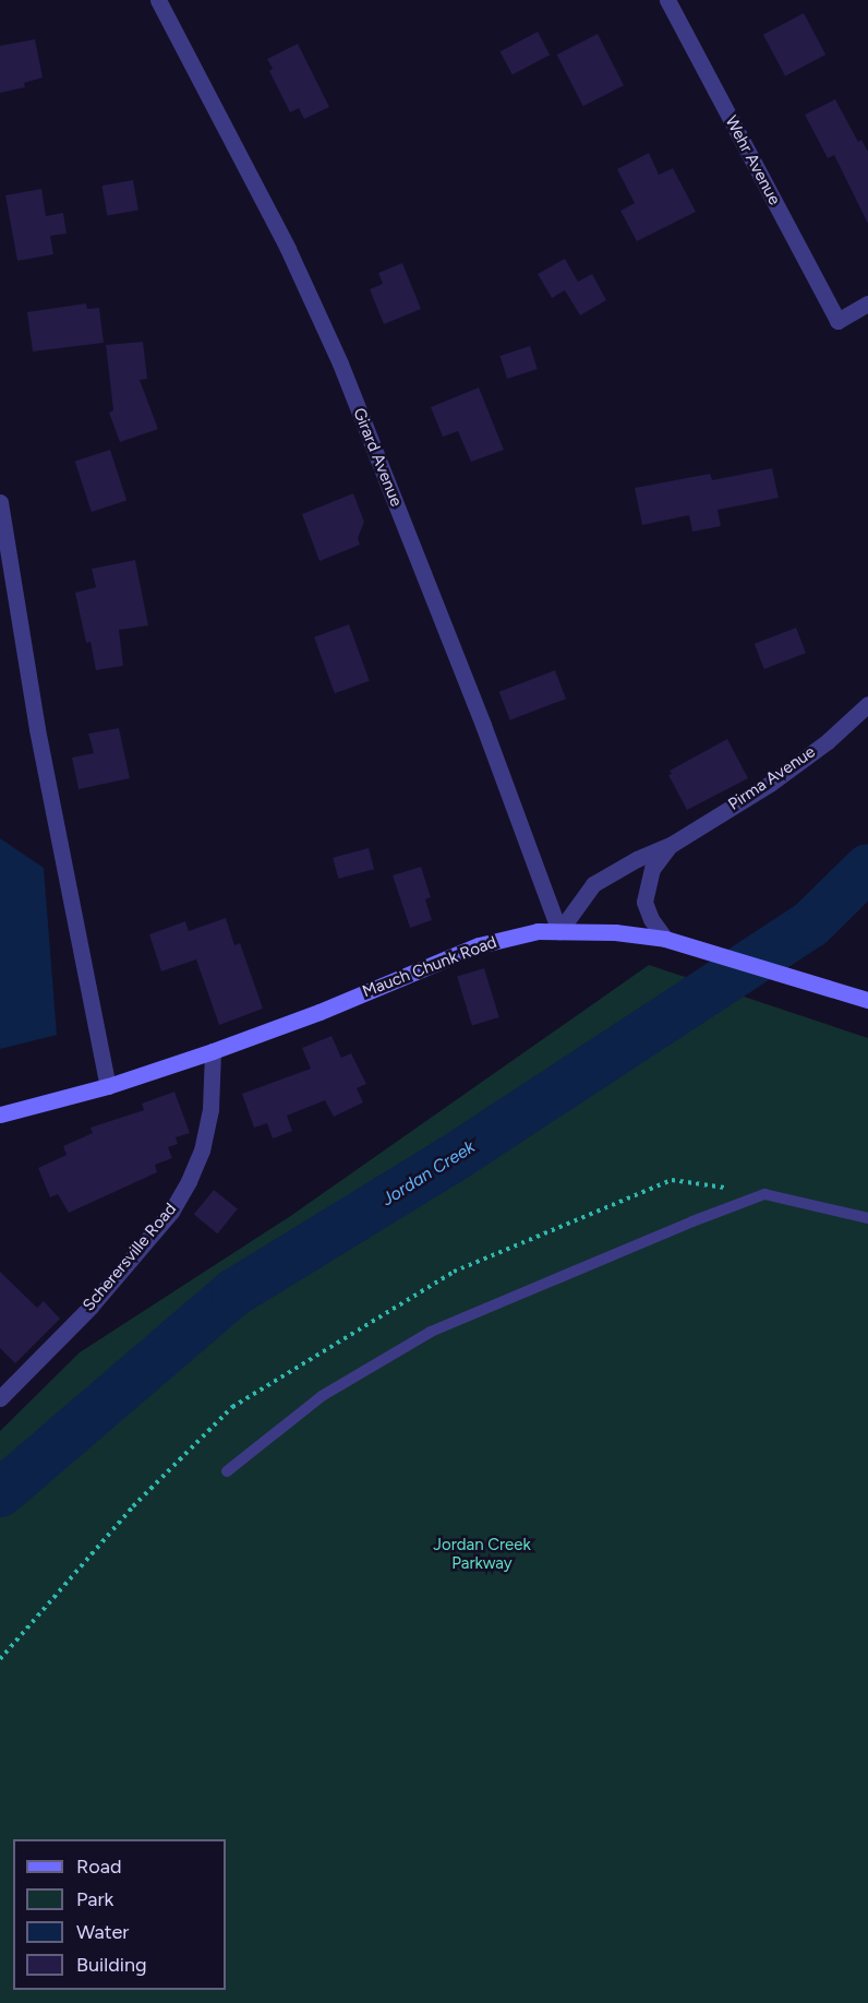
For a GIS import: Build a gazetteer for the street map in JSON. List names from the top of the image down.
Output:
{
  "streets": {
    "main road": ["Mauch Chunk Road"],
    "street": [
      "Wehr Avenue",
      "Girard Avenue",
      "Pirma Avenue",
      "Scherersville Road"
    ]
  },
  "crossings": [
    ["Girard Avenue", "Pirma Avenue"],
    ["Girard Avenue", "Mauch Chunk Road"],
    ["Pirma Avenue", "Mauch Chunk Road"],
    ["Mauch Chunk Road", "Scherersville Road"]
  ],
  "water": ["Jordan Creek"],
  "parks": ["Jordan Creek Parkway"],
  "legend": [
    "Road",
    "Park",
    "Water",
    "Building"
  ]
}
